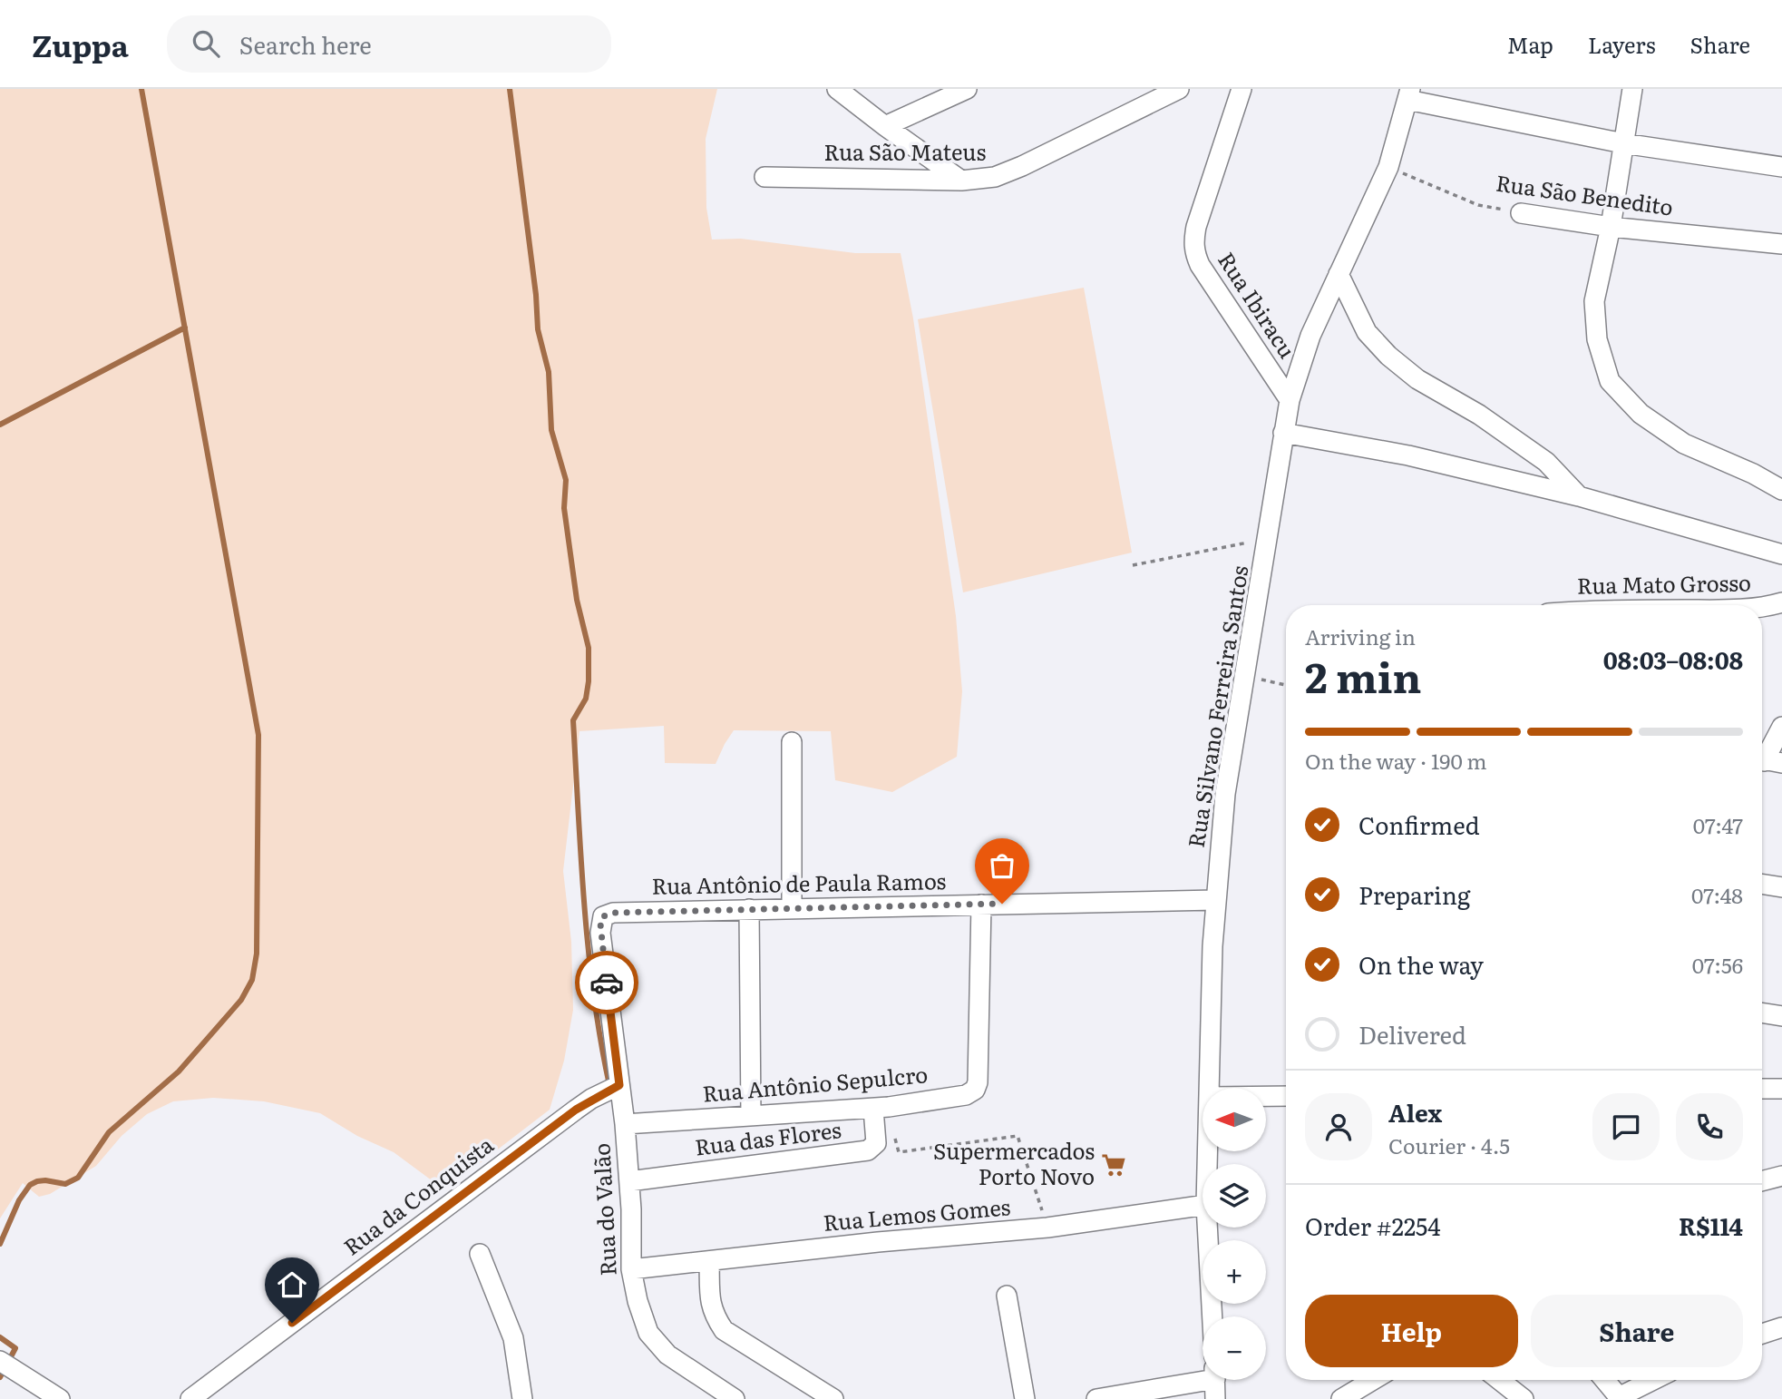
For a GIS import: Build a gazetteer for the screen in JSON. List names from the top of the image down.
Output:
{
  "streets": {
    "street": [
      "Rua São Mateus",
      "Rua São Benedito",
      "Rua Ibiracu",
      "Rua Mato Grosso",
      "Rua Silvano Ferreira Santos",
      "Rua Antônio de Paula Ramos",
      "Rua Antônio Sepulcro",
      "Rua das Flores",
      "Rua da Conquista",
      "Rua do Valão",
      "Rua Lemos Gomes"
    ]
  },
  "crossings": [
    ["Rua São Benedito", "Rua Silvano Ferreira Santos"],
    ["Rua Ibiracu", "Rua Silvano Ferreira Santos"],
    ["Rua Silvano Ferreira Santos", "Rua Antônio de Paula Ramos"],
    ["Rua Antônio de Paula Ramos", "Rua Antônio Sepulcro"],
    ["Rua Antônio de Paula Ramos", "Rua do Valão"],
    ["Rua Antônio Sepulcro", "Rua das Flores"],
    ["Rua Antônio Sepulcro", "Rua do Valão"],
    ["Rua das Flores", "Rua do Valão"],
    ["Rua da Conquista", "Rua do Valão"],
    ["Rua do Valão", "Rua Lemos Gomes"]
  ],
  "places": {
    "supermarket": ["Supermercados Porto Novo"]
  },
  "north": "left",
  "page": {
    "header": "Zuppa",
    "search": "Search here",
    "nav": ["Map", "Layers", "Share"],
    "heading": ["2 min", "Arriving in", "08:03–08:08"],
    "panel": [
      "Alex",
      "Courier · 4.5",
      "Order #2254",
      "R$114"
    ],
    "bar": "On the way · 190 m",
    "list": [
      ["Confirmed", "07:47"],
      ["Preparing", "07:48"],
      ["On the way", "07:56"],
      "Delivered"
    ],
    "map_buttons": ["+", "−"],
    "buttons": ["Help", "Share"]
  }
}
